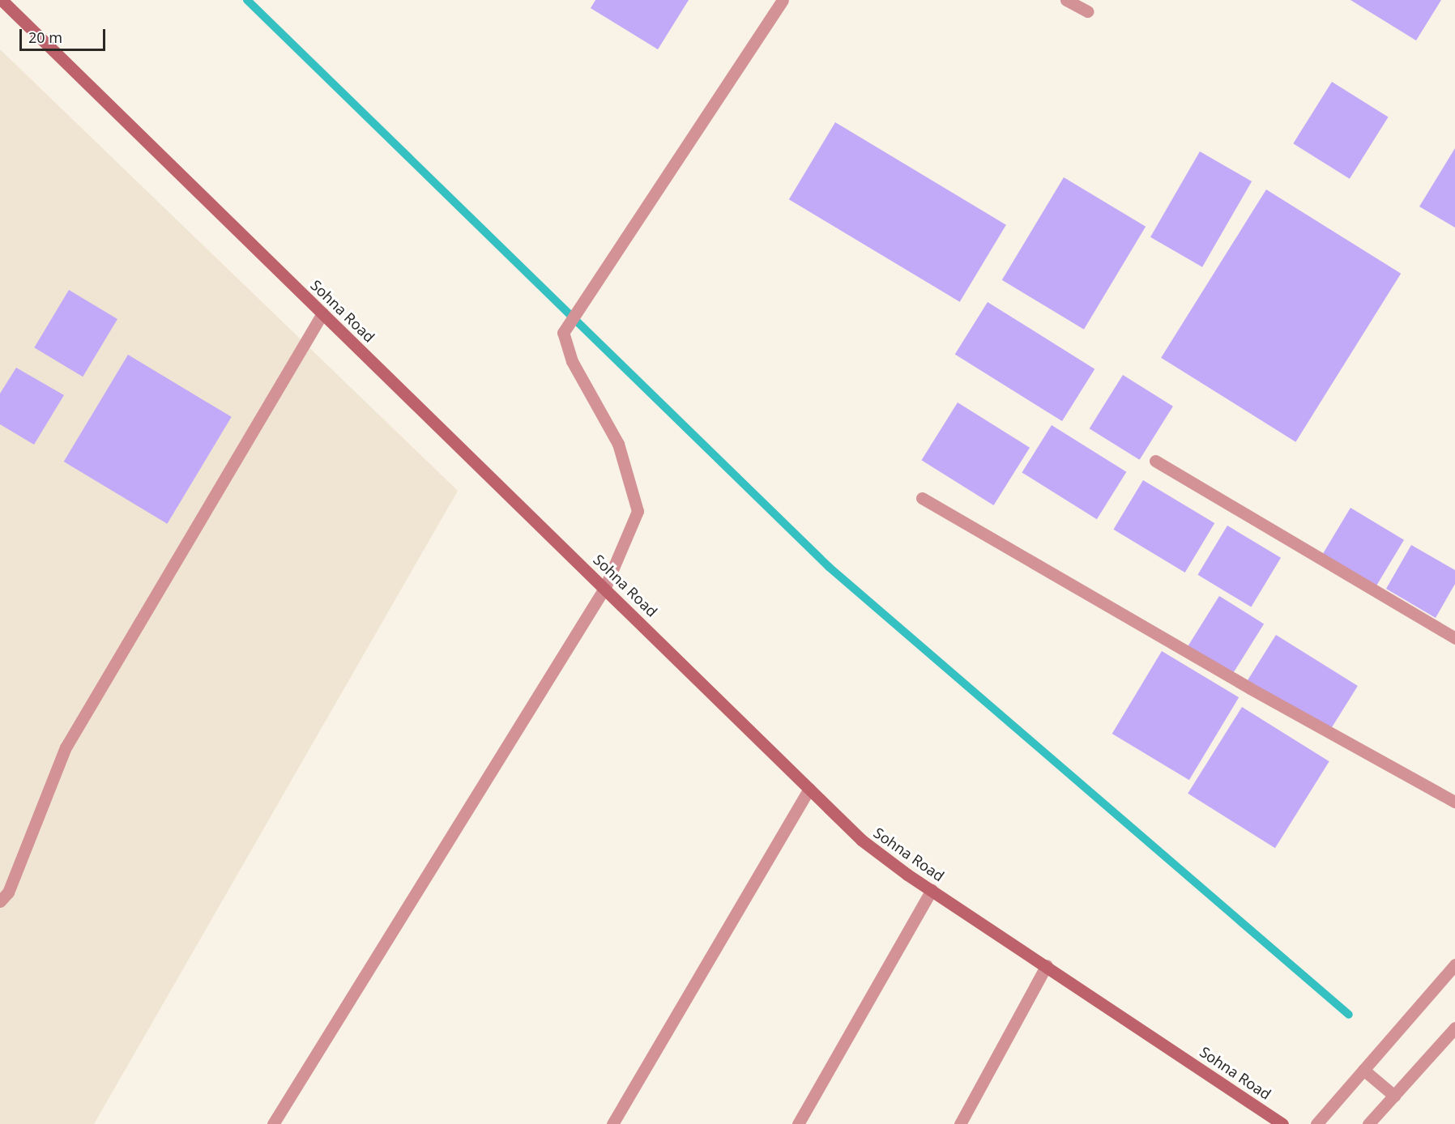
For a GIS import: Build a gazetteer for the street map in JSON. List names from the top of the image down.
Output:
{
  "streets": {
    "main road": ["Sohna Road"]
  },
  "scale_bar": "20 m"
}
